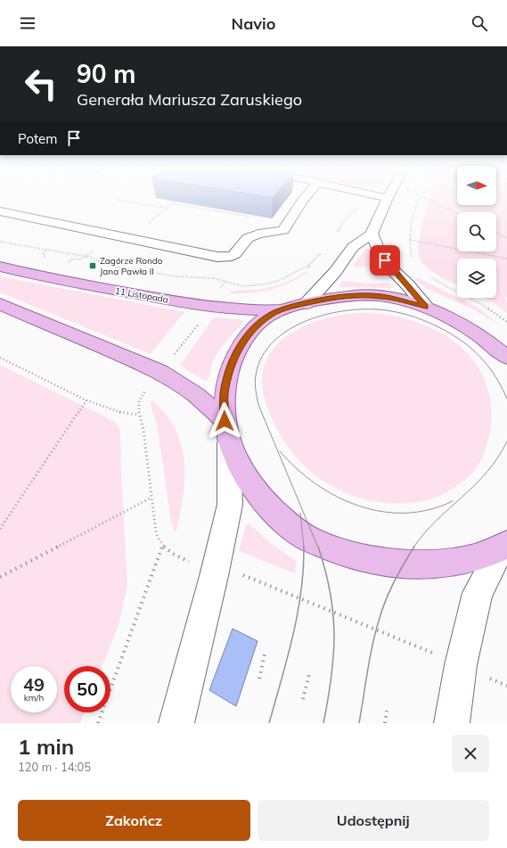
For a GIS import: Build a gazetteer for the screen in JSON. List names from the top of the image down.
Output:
{
  "streets": {
    "main road": ["11 Listopada"]
  },
  "places": {
    "transit": ["Zagórze Rondo Jana Pawła II"]
  },
  "north": "right",
  "page": {
    "header": "Navio",
    "turn": ["90 m", "Generała Mariusza Zaruskiego"],
    "then": "Potem",
    "speed": "49 km/h",
    "limit": "50",
    "heading": ["1 min", "120 m · 14:05"],
    "buttons": ["Zakończ", "Udostępnij"]
  }
}
